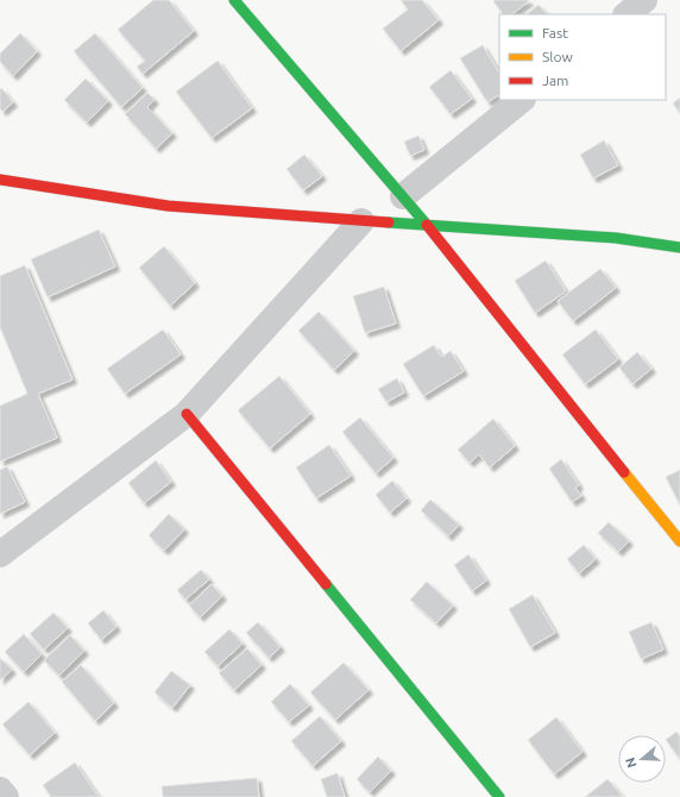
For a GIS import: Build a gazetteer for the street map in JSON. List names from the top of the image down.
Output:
{
  "legend": ["Fast", "Slow", "Jam"],
  "north": "left"
}
